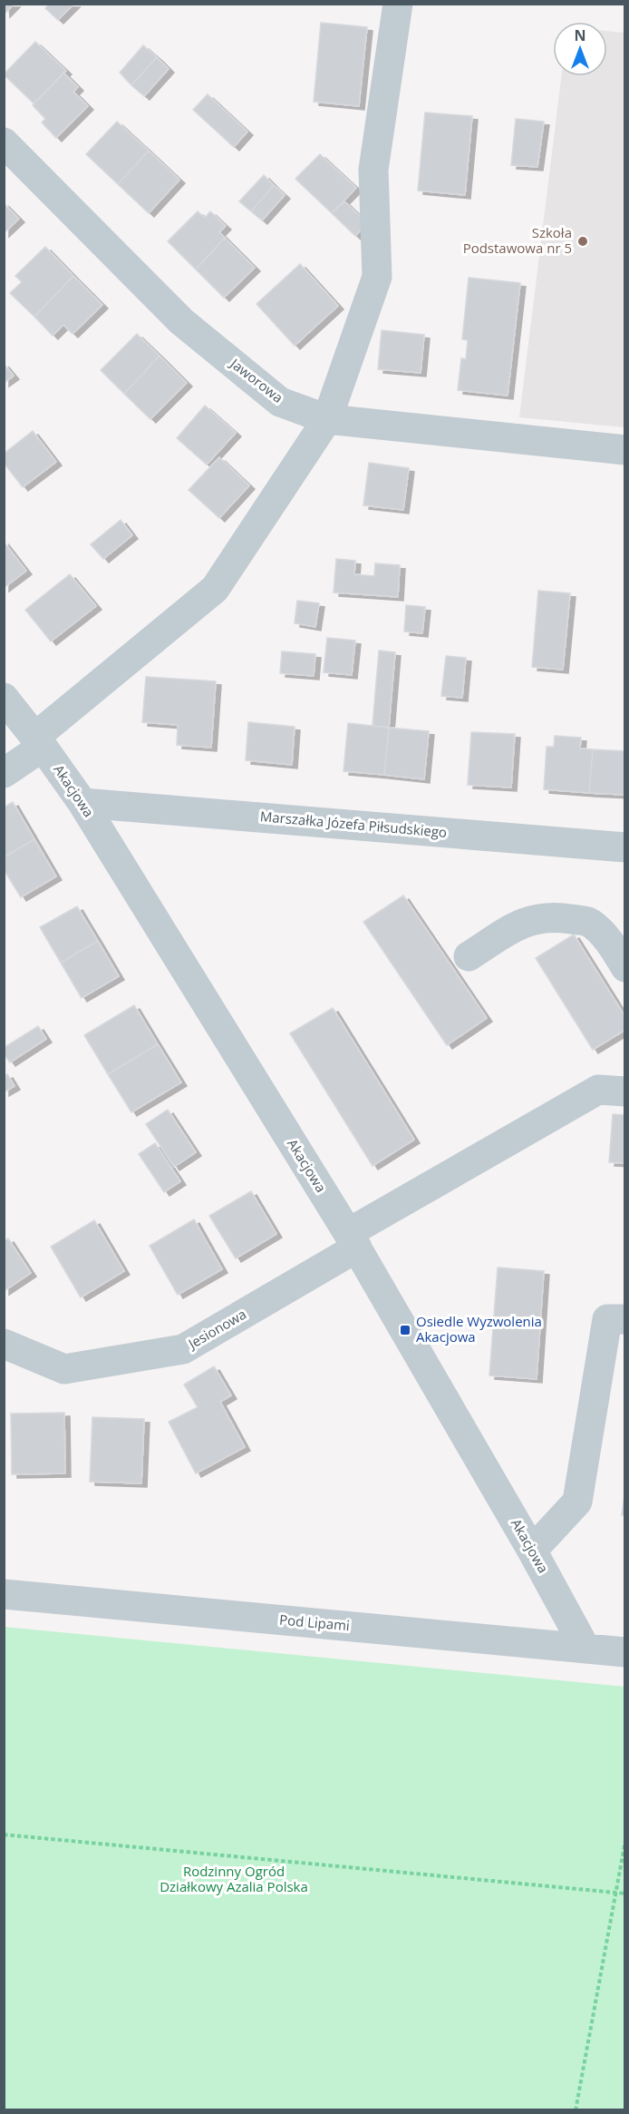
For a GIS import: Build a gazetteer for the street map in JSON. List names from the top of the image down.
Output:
{
  "streets": {
    "street": [
      "Jaworowa",
      "Akacjowa",
      "Marszałka Józefa Piłsudskiego",
      "Jesionowa",
      "Pod Lipami"
    ]
  },
  "crossings": [
    ["Akacjowa", "Marszałka Józefa Piłsudskiego"],
    ["Akacjowa", "Jesionowa"],
    ["Akacjowa", "Pod Lipami"]
  ],
  "parks": ["Rodzinny Ogród Działkowy Azalia Polska"],
  "places": {
    "other": ["Szkoła Podstawowa nr 5"],
    "transit": ["Osiedle Wyzwolenia Akacjowa"]
  },
  "north": "top"
}
